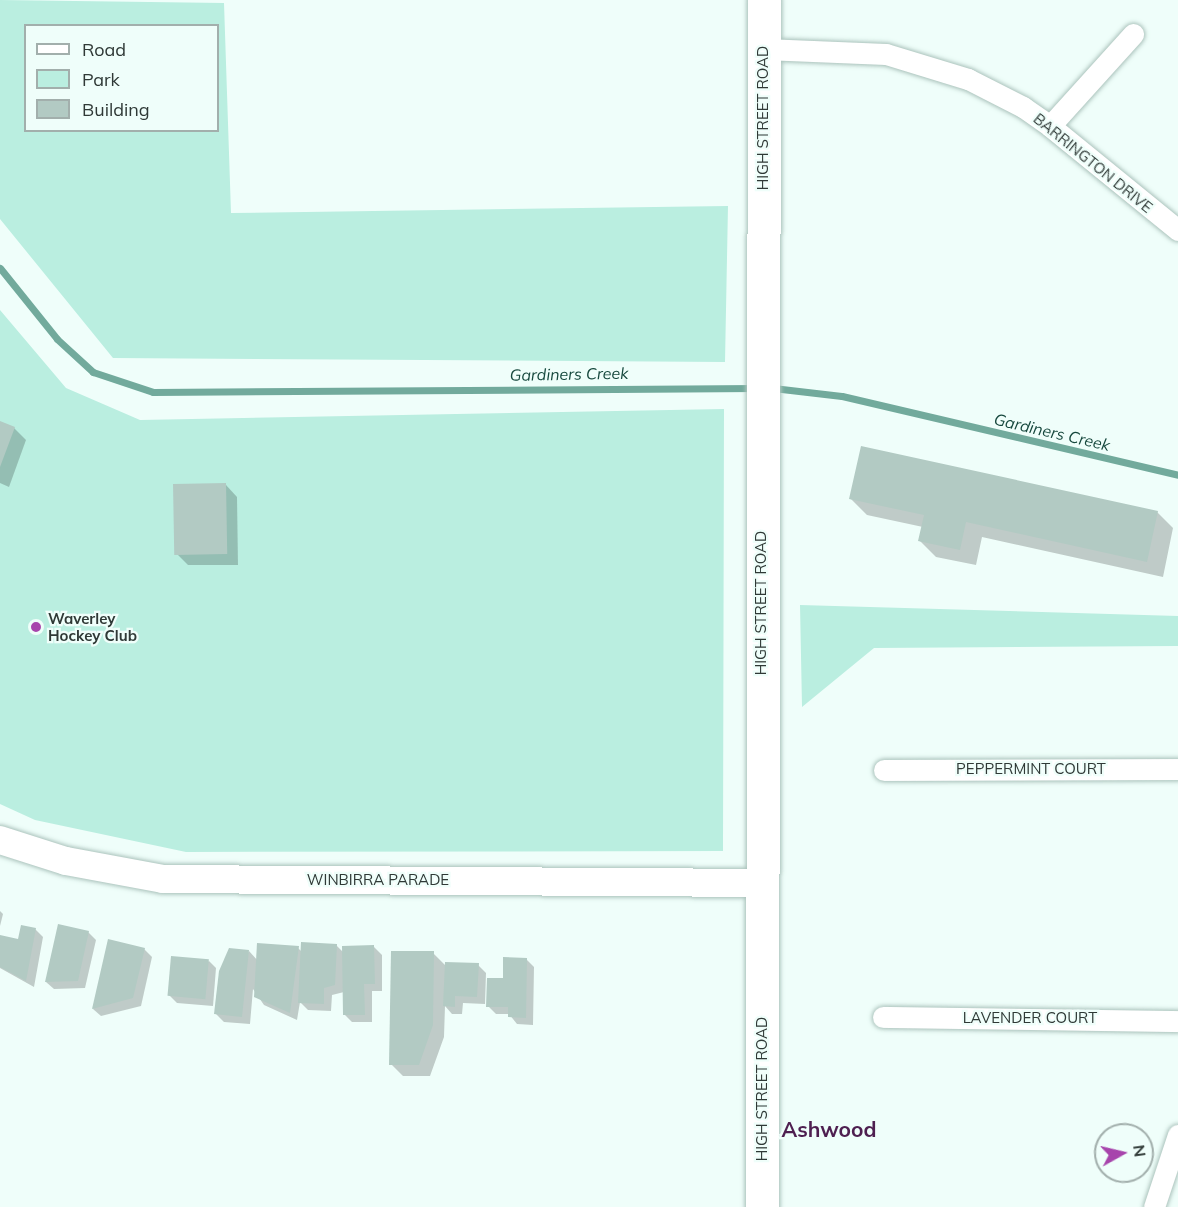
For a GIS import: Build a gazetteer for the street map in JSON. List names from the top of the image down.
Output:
{
  "streets": {
    "main road": ["HIGH STREET ROAD"],
    "street": [
      "BARRINGTON DRIVE",
      "PEPPERMINT COURT",
      "WINBIRRA PARADE",
      "LAVENDER COURT"
    ]
  },
  "crossings": [
    ["HIGH STREET ROAD", "BARRINGTON DRIVE"],
    ["HIGH STREET ROAD", "WINBIRRA PARADE"]
  ],
  "districts": ["Ashwood"],
  "water": ["Gardiners Creek"],
  "places": ["Waverley Hockey Club"],
  "legend": ["Road", "Park", "Building"],
  "north": "right"
}
